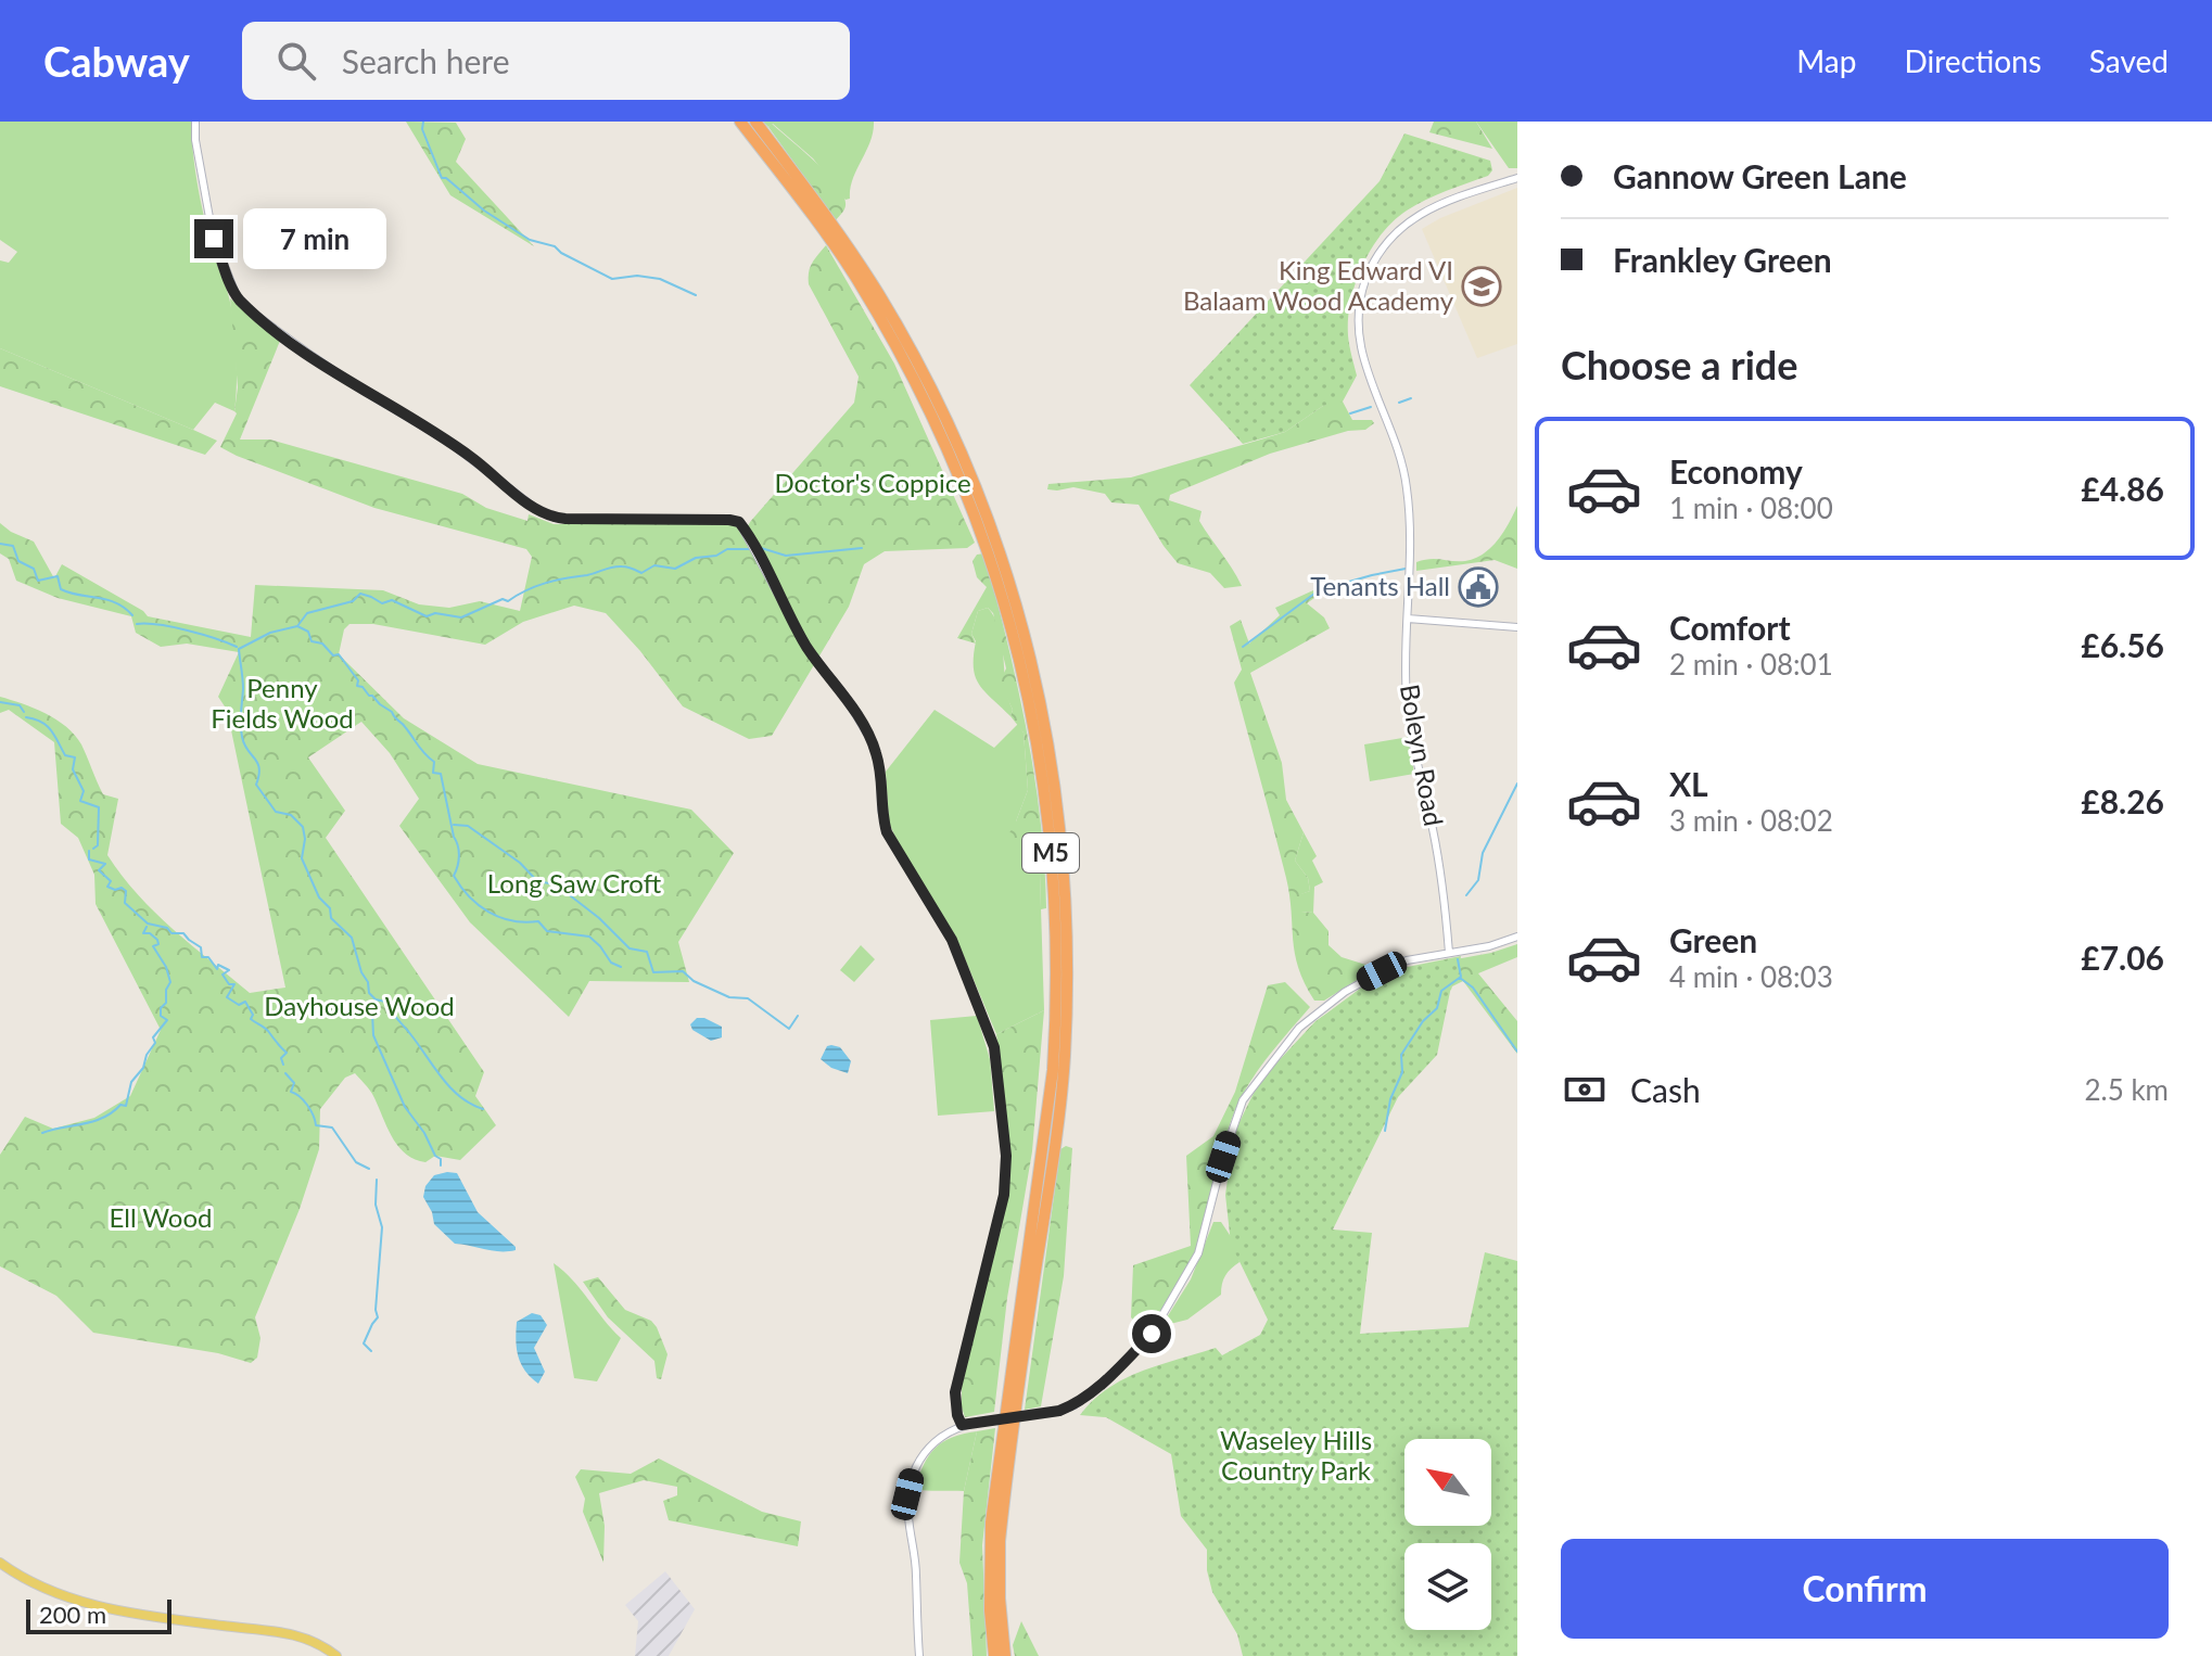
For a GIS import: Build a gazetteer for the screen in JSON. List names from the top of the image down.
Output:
{
  "streets": {
    "highway": ["M5"],
    "street": ["Boleyn Road"]
  },
  "parks": [
    "Doctor's Coppice",
    "Penny Fields Wood",
    "Long Saw Croft",
    "Dayhouse Wood",
    "Ell Wood",
    "Waseley Hills Country Park"
  ],
  "places": {
    "school or university": ["King Edward VI Balaam Wood Academy"],
    "public building": ["Tenants Hall"]
  },
  "scale_bar": "200 m",
  "north": "top left",
  "page": {
    "header": "Cabway",
    "search": "Search here",
    "nav": ["Map", "Directions", "Saved"],
    "banner": ["Gannow Green Lane", "Frankley Green"],
    "bubble": "7 min",
    "heading": "Choose a ride",
    "list": [
      {
        "name": "Economy",
        "note": "1 min · 08:00",
        "value": "£4.86"
      },
      {
        "name": "Comfort",
        "note": "2 min · 08:01",
        "value": "£6.56"
      },
      {
        "name": "XL",
        "note": "3 min · 08:02",
        "value": "£8.26"
      },
      {
        "name": "Green",
        "note": "4 min · 08:03",
        "value": "£7.06"
      }
    ],
    "pay": ["Cash", "2.5 km"],
    "buttons": "Confirm",
    "scale": "200 m"
  }
}
